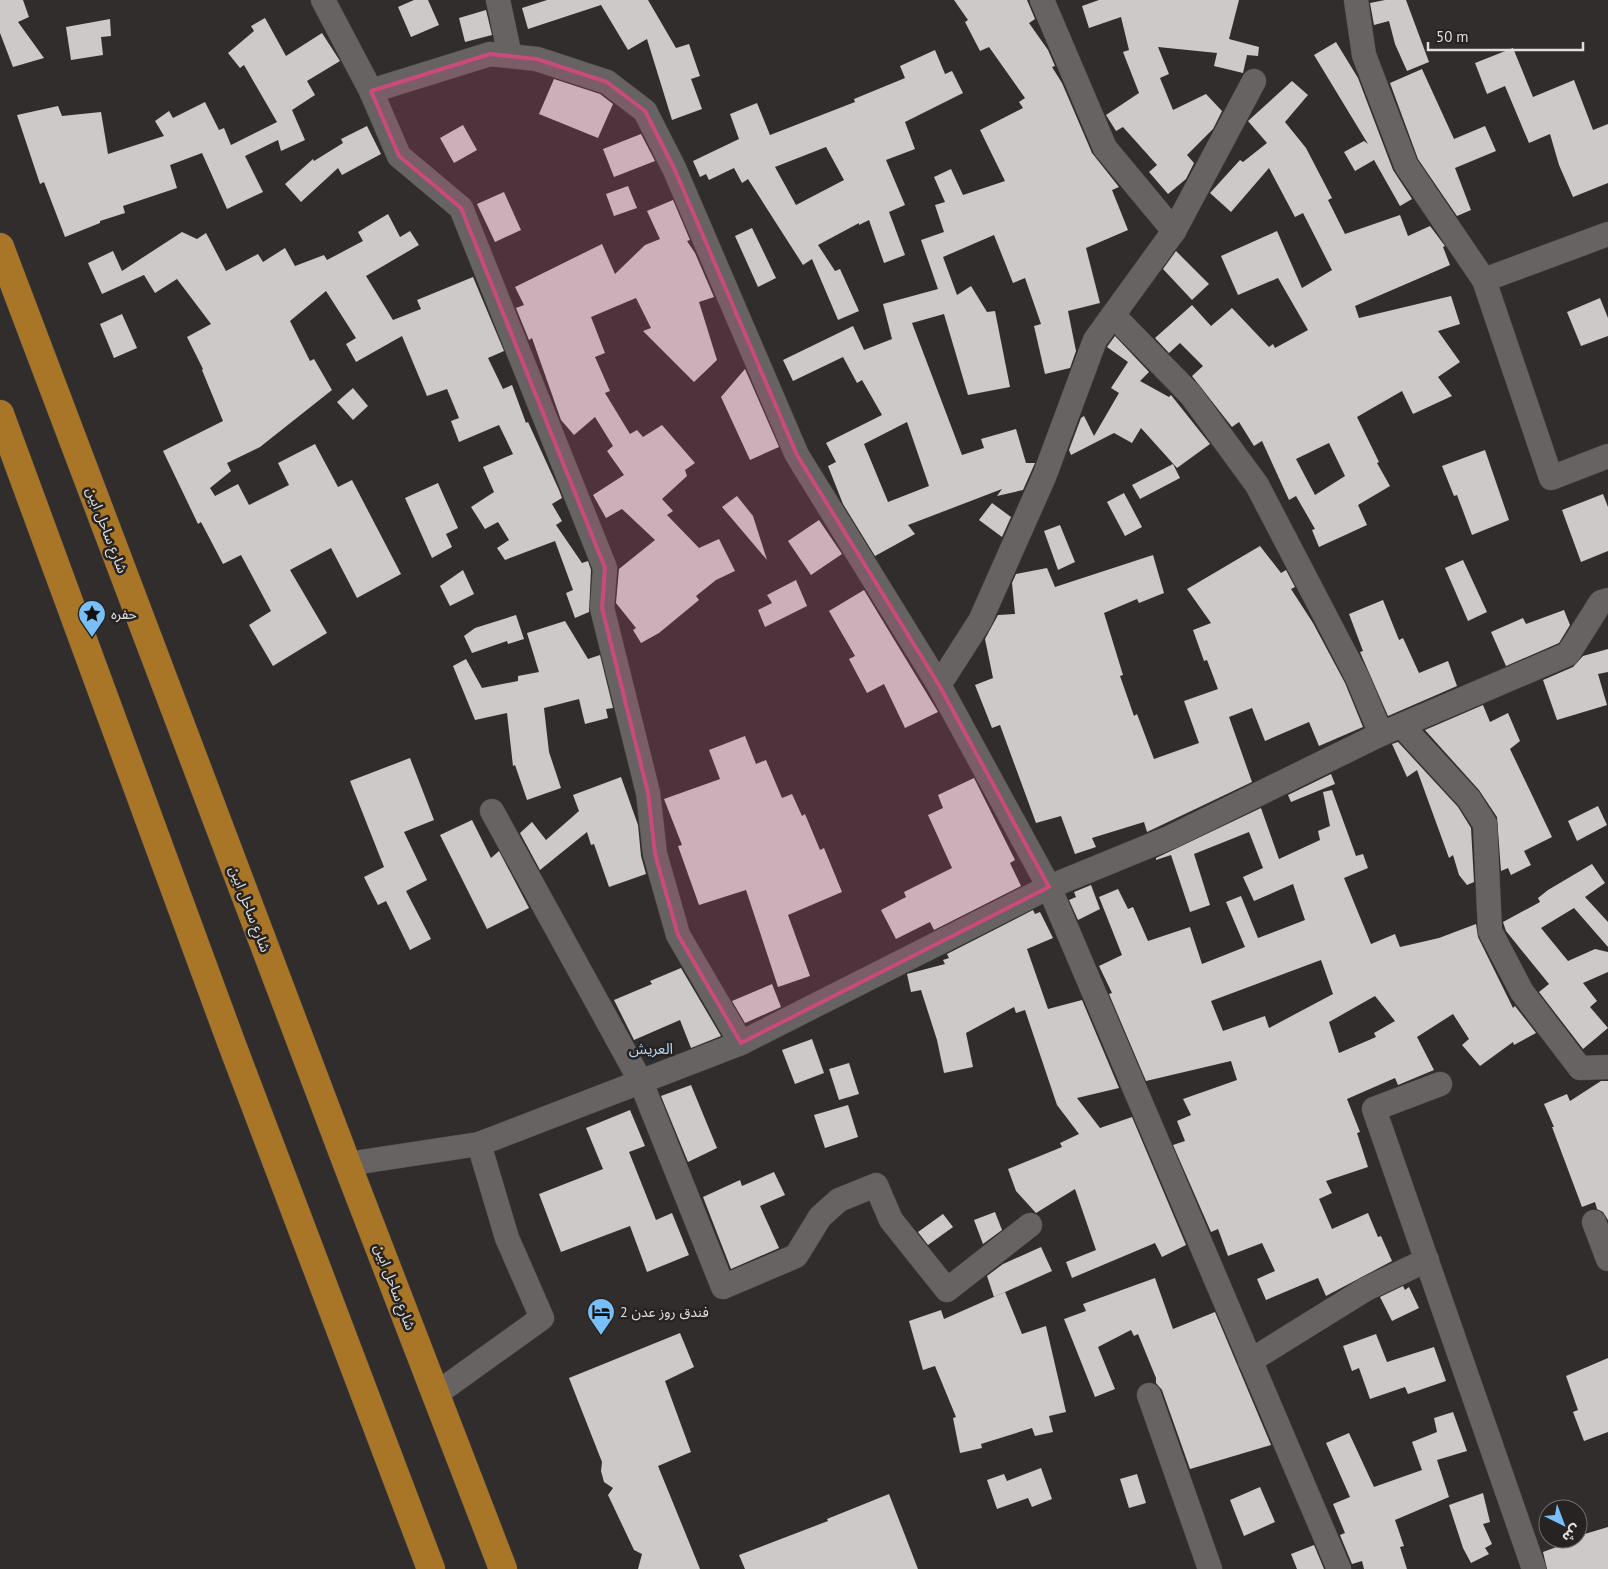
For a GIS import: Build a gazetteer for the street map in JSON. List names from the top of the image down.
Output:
{
  "streets": {
    "highway": ["شارع ساحل ابين"]
  },
  "districts": ["العريش"],
  "places": {
    "place": ["حفره"],
    "hotel": ["فندق روز عدن 2"]
  },
  "scale_bar": "50 m",
  "north": "bottom right"
}
